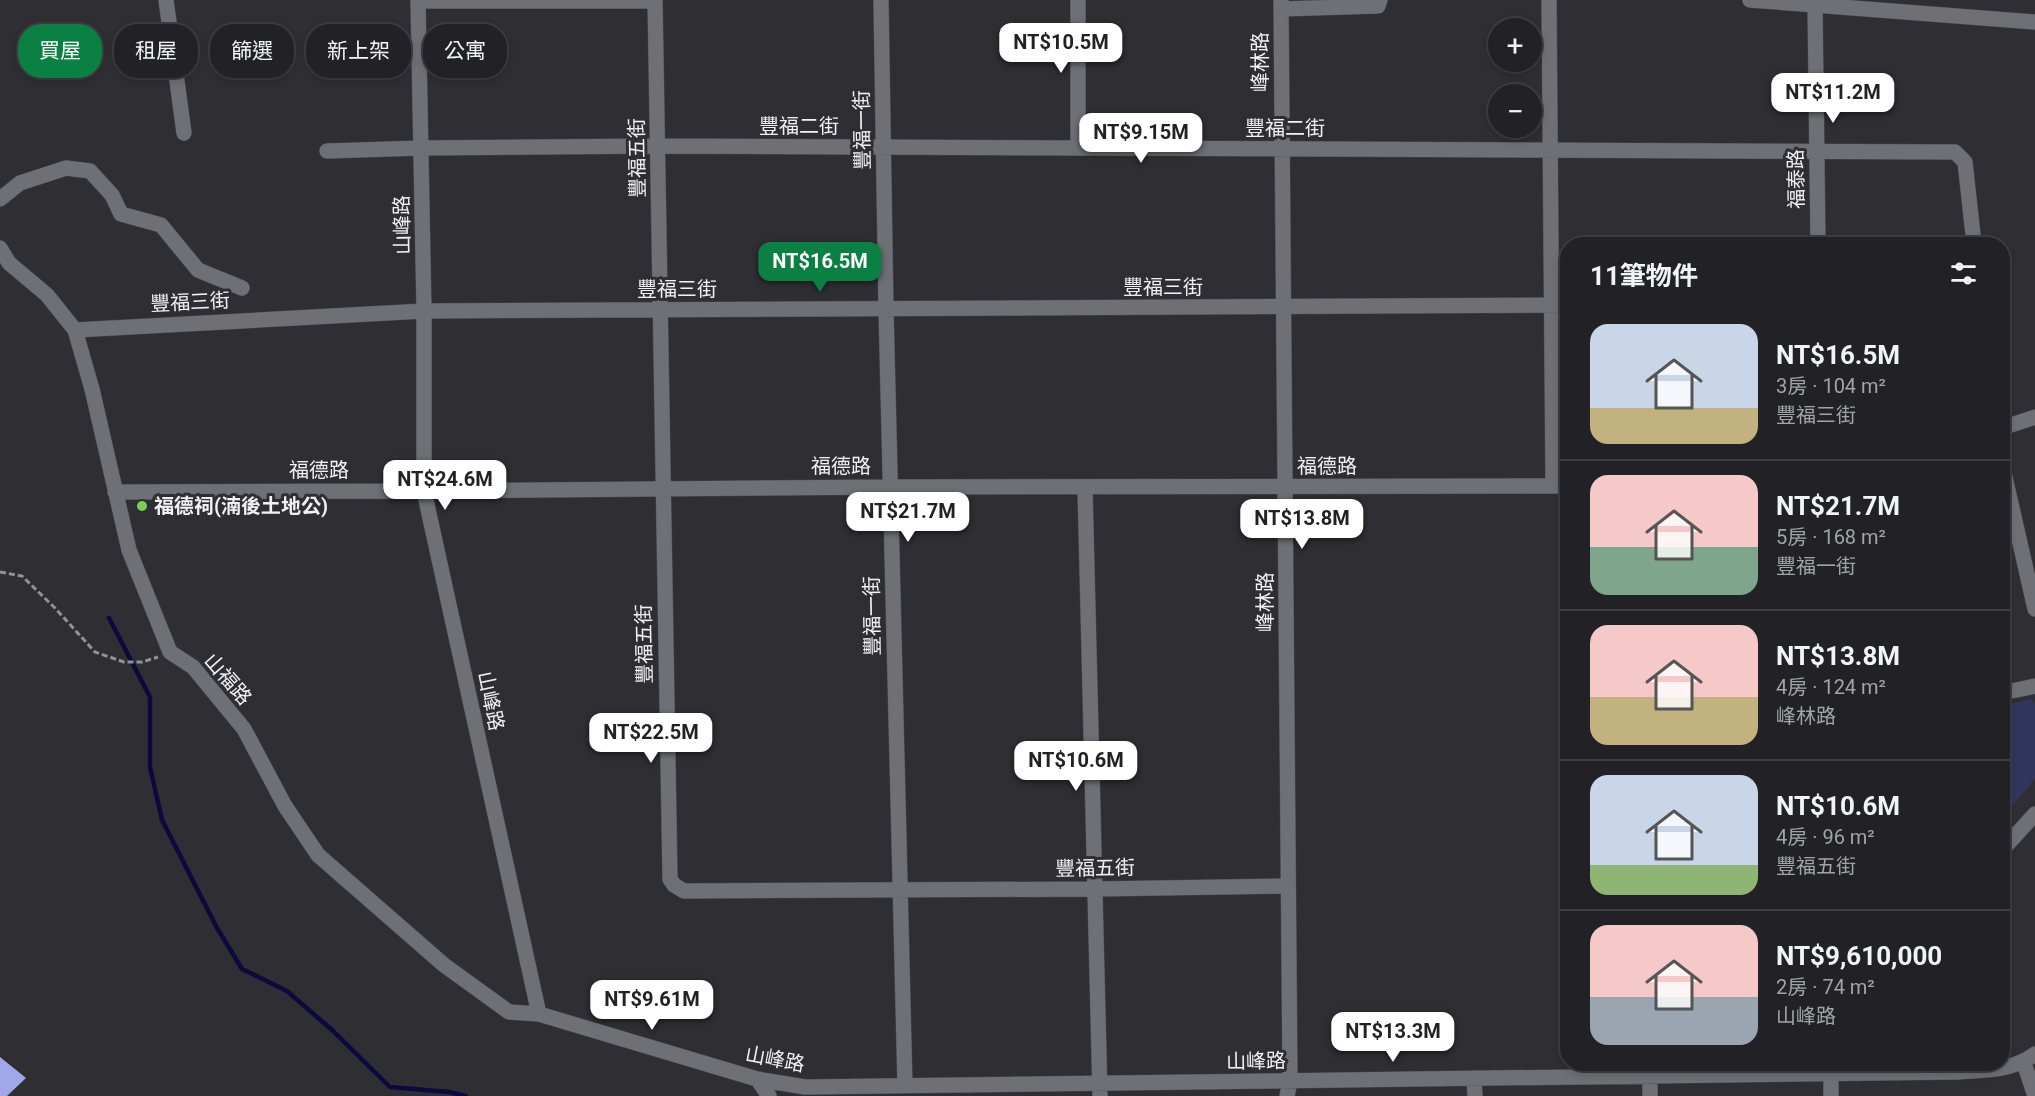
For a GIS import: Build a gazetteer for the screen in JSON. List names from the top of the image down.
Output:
{
  "streets": {
    "street": [
      "峰林路",
      "豐福二街",
      "豐福一街",
      "豐福五街",
      "福泰路",
      "山峰路",
      "豐福三街",
      "福德路",
      "山福路"
    ]
  },
  "crossings": [
    ["峰林路", "豐福二街"],
    ["峰林路", "豐福五街"],
    ["峰林路", "山峰路"],
    ["峰林路", "豐福三街"],
    ["峰林路", "福德路"],
    ["豐福二街", "豐福一街"],
    ["豐福二街", "豐福五街"],
    ["豐福二街", "福泰路"],
    ["豐福二街", "山峰路"],
    ["豐福一街", "豐福五街"],
    ["豐福一街", "山峰路"],
    ["豐福一街", "豐福三街"],
    ["豐福一街", "福德路"],
    ["豐福五街", "豐福三街"],
    ["豐福五街", "福德路"],
    ["山峰路", "豐福三街"],
    ["山峰路", "福德路"],
    ["山峰路", "山福路"],
    ["豐福三街", "山福路"],
    ["福德路", "山福路"]
  ],
  "places": ["福德祠(湳後土地公)"],
  "page": {
    "map_buttons": ["+", "−"],
    "price": [
      "NT$10.5M",
      "NT$11.2M",
      "NT$9.15M",
      "NT$16.5M",
      "NT$24.6M",
      "NT$21.7M",
      "NT$13.8M",
      "NT$22.5M",
      "NT$10.6M",
      "NT$9.61M",
      "NT$13.3M"
    ],
    "chip": [
      "買屋",
      "租屋",
      "篩選",
      "新上架",
      "公寓"
    ],
    "heading": "11筆物件",
    "list": [
      {
        "name": "NT$16.5M",
        "note": "3房 · 104 m² · 豐福三街"
      },
      {
        "name": "NT$21.7M",
        "note": "5房 · 168 m² · 豐福一街"
      },
      {
        "name": "NT$13.8M",
        "note": "4房 · 124 m² · 峰林路"
      },
      {
        "name": "NT$10.6M",
        "note": "4房 · 96 m² · 豐福五街"
      },
      {
        "name": "NT$9,610,000",
        "note": "2房 · 74 m² · 山峰路"
      }
    ]
  }
}
